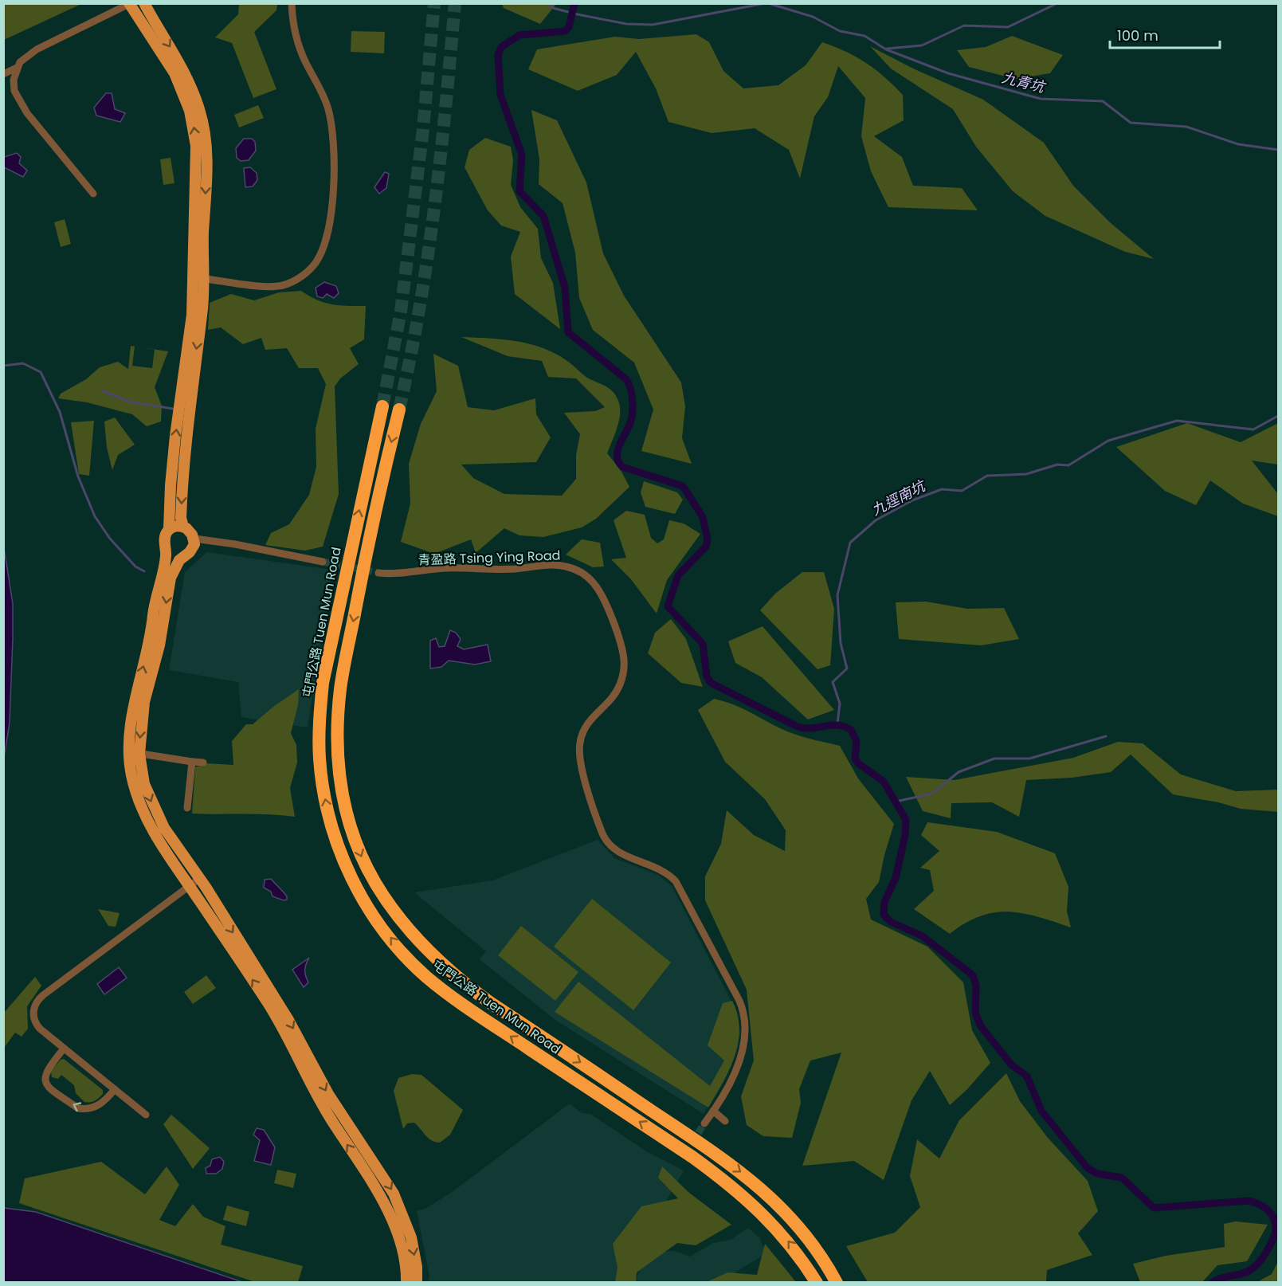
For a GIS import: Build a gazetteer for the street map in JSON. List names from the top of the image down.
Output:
{
  "streets": {
    "highway": ["屯門公路 Tuen Mun Road"],
    "street": ["青盈路 Tsing Ying Road"]
  },
  "water": ["九青坑", "九逕南坑"],
  "scale_bar": "100 m"
}
